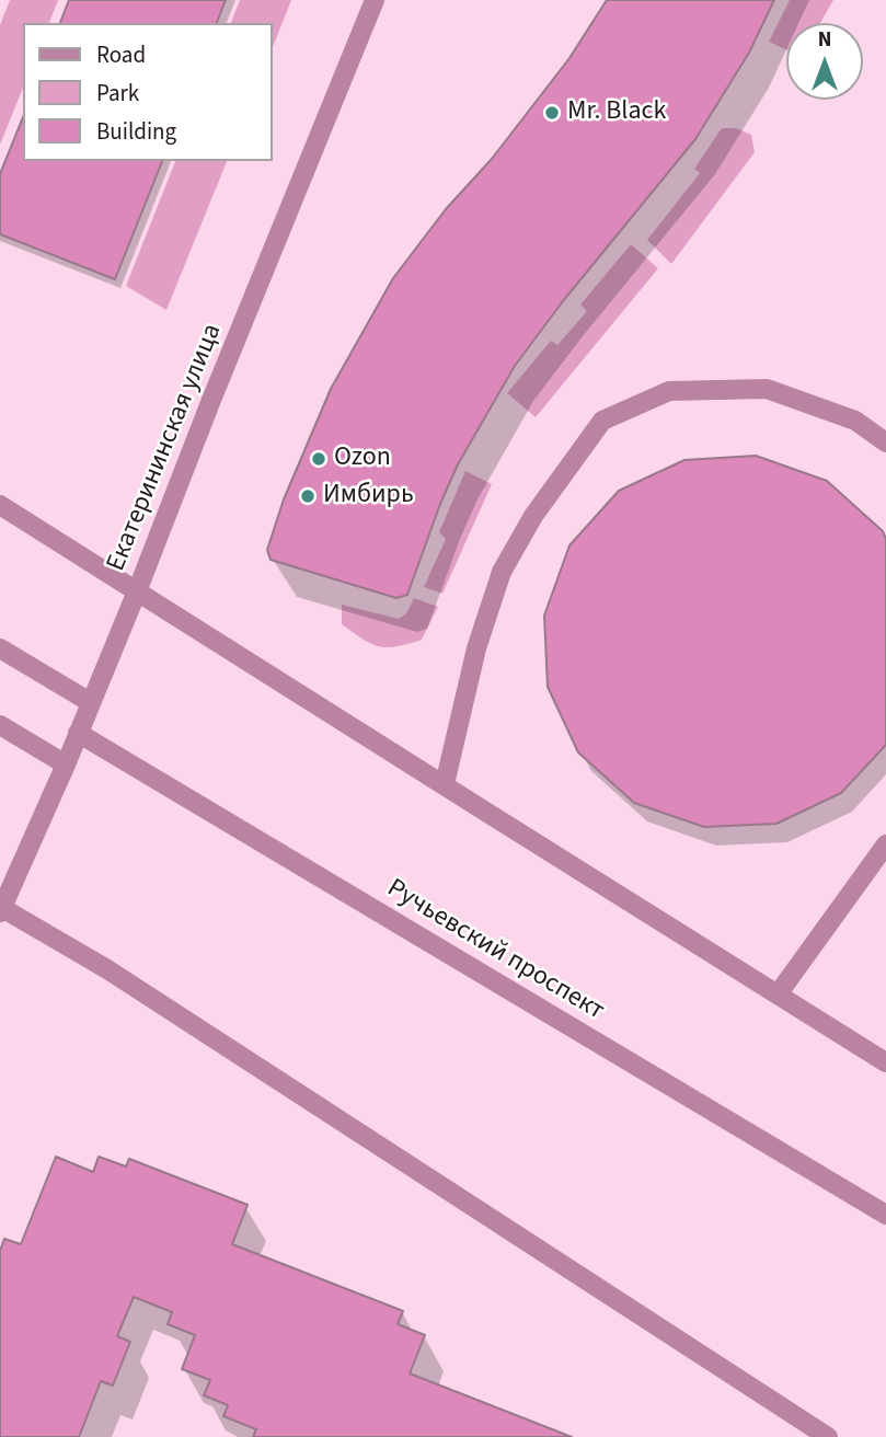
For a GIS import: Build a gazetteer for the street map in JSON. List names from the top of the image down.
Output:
{
  "streets": {
    "street": ["Екатерининская улица", "Ручьевский проспект"]
  },
  "crossings": [
    ["Екатерининская улица", "Ручьевский проспект"]
  ],
  "places": ["Mr. Black", "Ozon", "Имбирь"],
  "legend": ["Road", "Park", "Building"],
  "north": "top"
}
